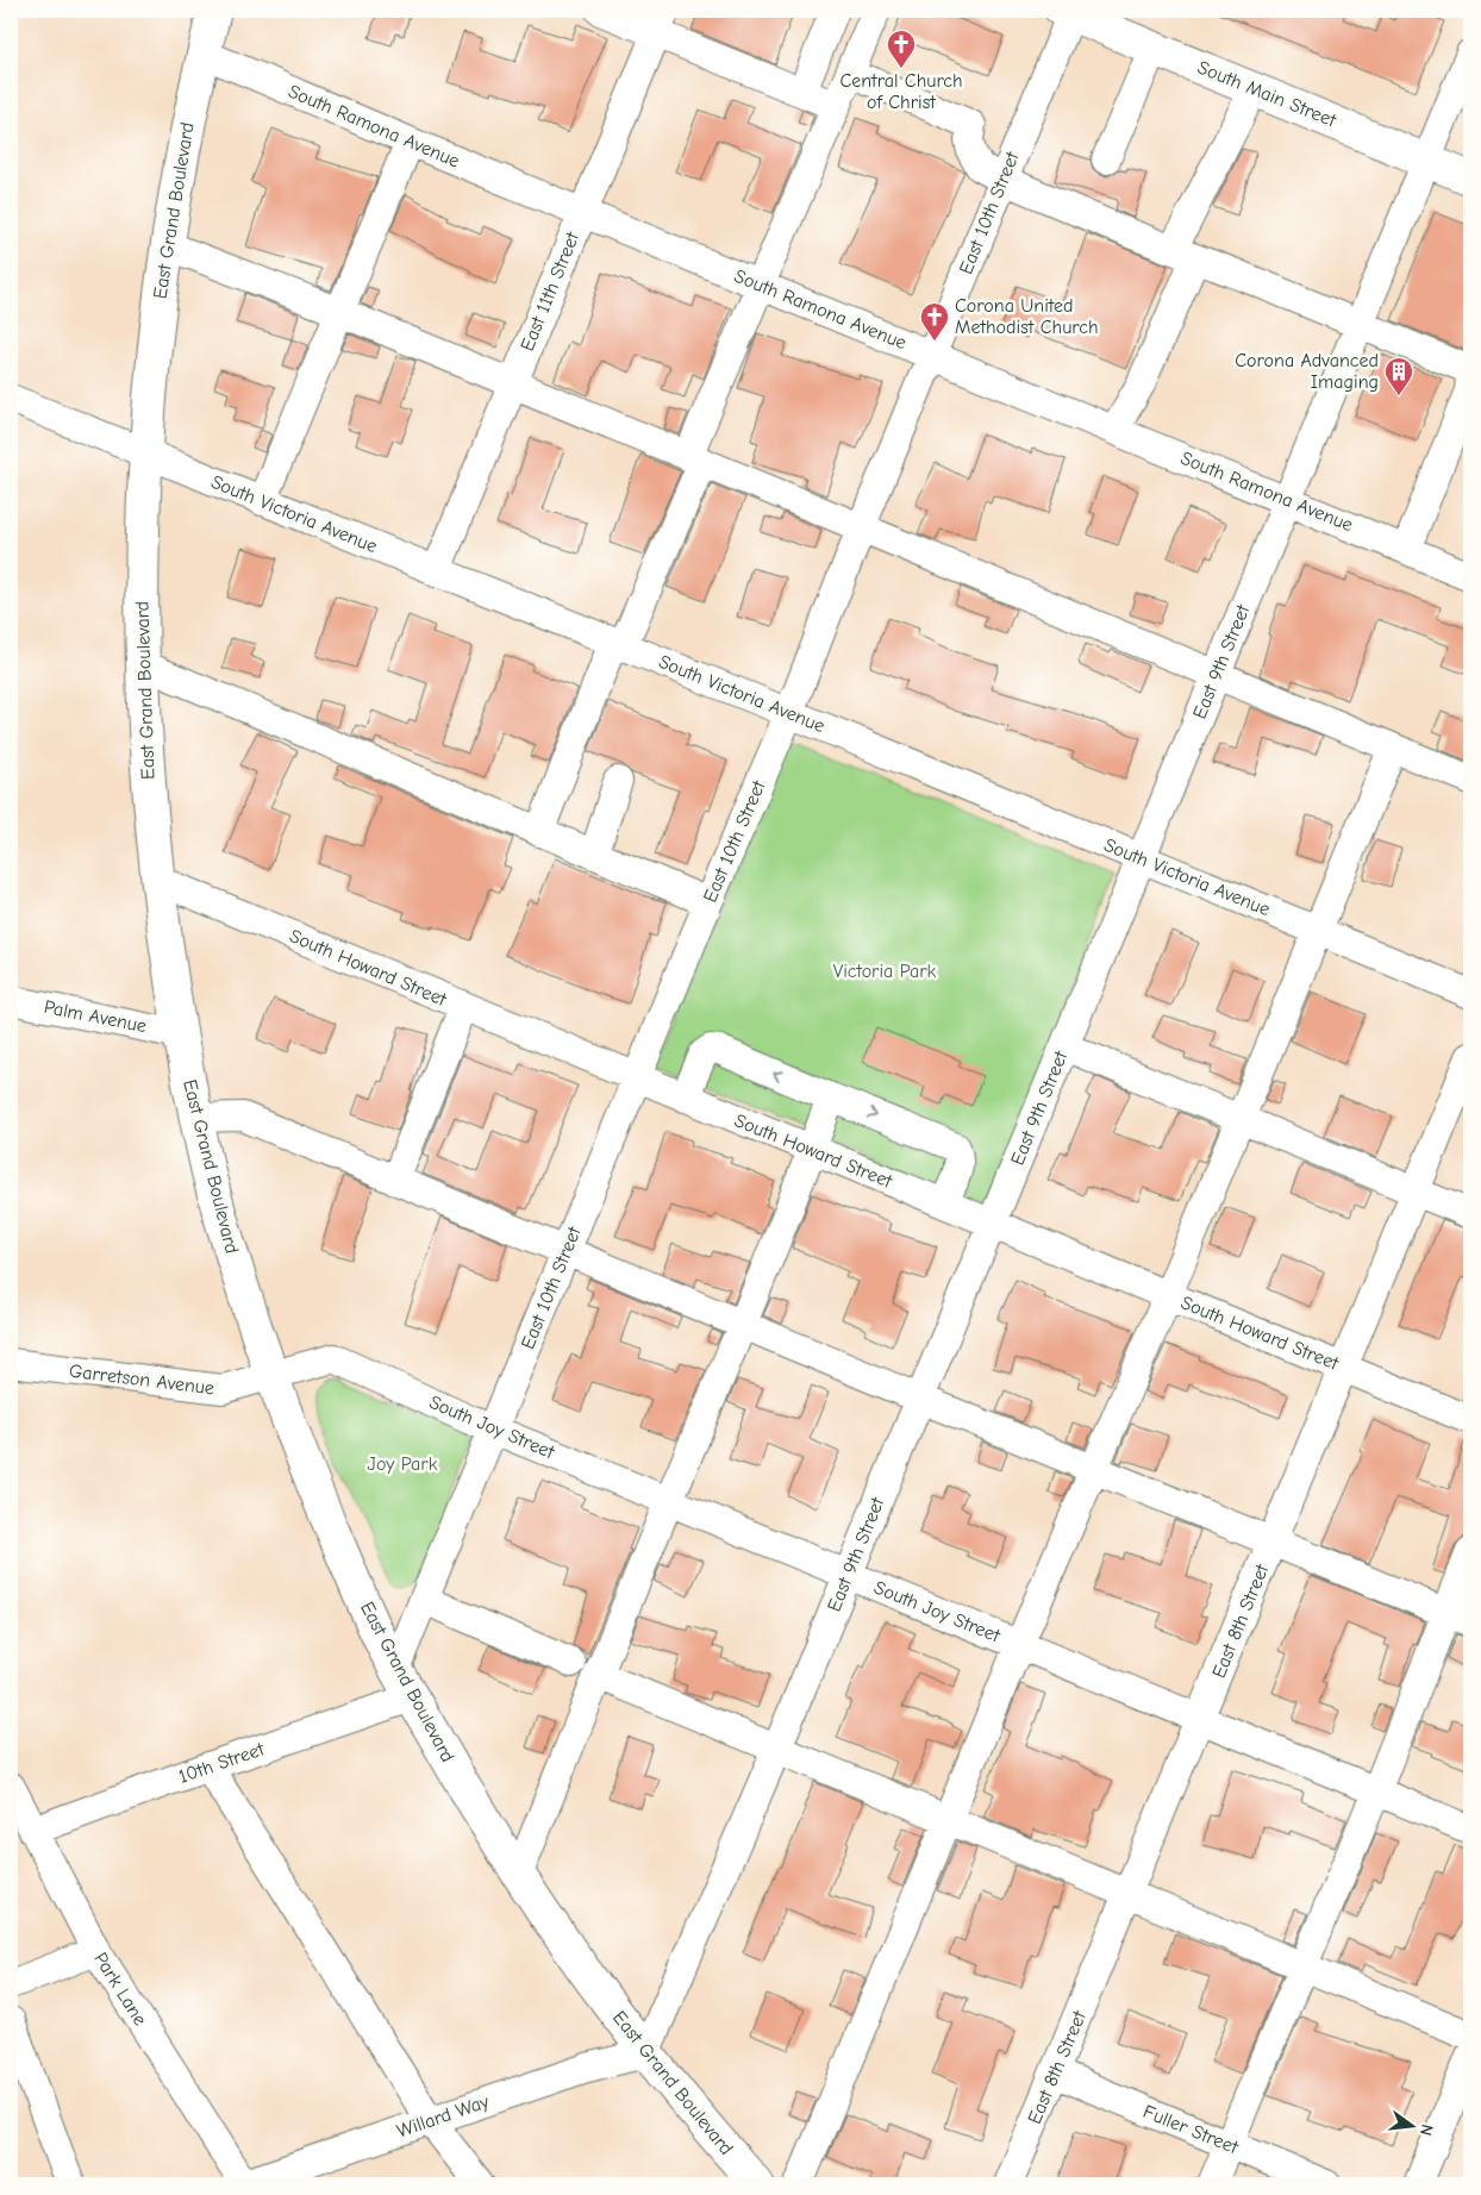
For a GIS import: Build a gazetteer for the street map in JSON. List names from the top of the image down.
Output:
{
  "streets": {
    "main road": ["South Main Street", "East Grand Boulevard"],
    "street": [
      "South Ramona Avenue",
      "East 10th Street",
      "East 11th Street",
      "South Victoria Avenue",
      "East 9th Street",
      "South Howard Street",
      "Palm Avenue",
      "Garretson Avenue",
      "South Joy Street",
      "East 8th Street",
      "10th Street",
      "Park Lane",
      "Willard Way",
      "Fuller Street"
    ]
  },
  "crossings": [
    ["South Main Street", "East 10th Street"],
    ["South Main Street", "East 9th Street"],
    ["South Ramona Avenue", "East Grand Boulevard"],
    ["South Ramona Avenue", "East 10th Street"],
    ["South Ramona Avenue", "East 11th Street"],
    ["South Ramona Avenue", "East 9th Street"],
    ["East Grand Boulevard", "East 10th Street"],
    ["East Grand Boulevard", "South Victoria Avenue"],
    ["East Grand Boulevard", "East 9th Street"],
    ["East Grand Boulevard", "South Howard Street"],
    ["East Grand Boulevard", "Palm Avenue"],
    ["East Grand Boulevard", "Garretson Avenue"],
    ["East Grand Boulevard", "South Joy Street"],
    ["East Grand Boulevard", "10th Street"],
    ["East Grand Boulevard", "Willard Way"],
    ["East 10th Street", "South Victoria Avenue"],
    ["East 10th Street", "South Howard Street"],
    ["East 10th Street", "South Joy Street"],
    ["East 11th Street", "South Victoria Avenue"],
    ["South Victoria Avenue", "East 9th Street"],
    ["East 9th Street", "South Howard Street"],
    ["East 9th Street", "South Joy Street"],
    ["East 9th Street", "Willard Way"],
    ["South Howard Street", "East 8th Street"],
    ["Garretson Avenue", "South Joy Street"],
    ["South Joy Street", "East 8th Street"],
    ["East 8th Street", "Fuller Street"],
    ["10th Street", "Park Lane"],
    ["Park Lane", "Willard Way"]
  ],
  "parks": ["Victoria Park", "Joy Park"],
  "places": {
    "church": ["Central Church of Christ", "Corona United Methodist Church"],
    "building": ["Corona Advanced Imaging"]
  },
  "north": "right"
}
